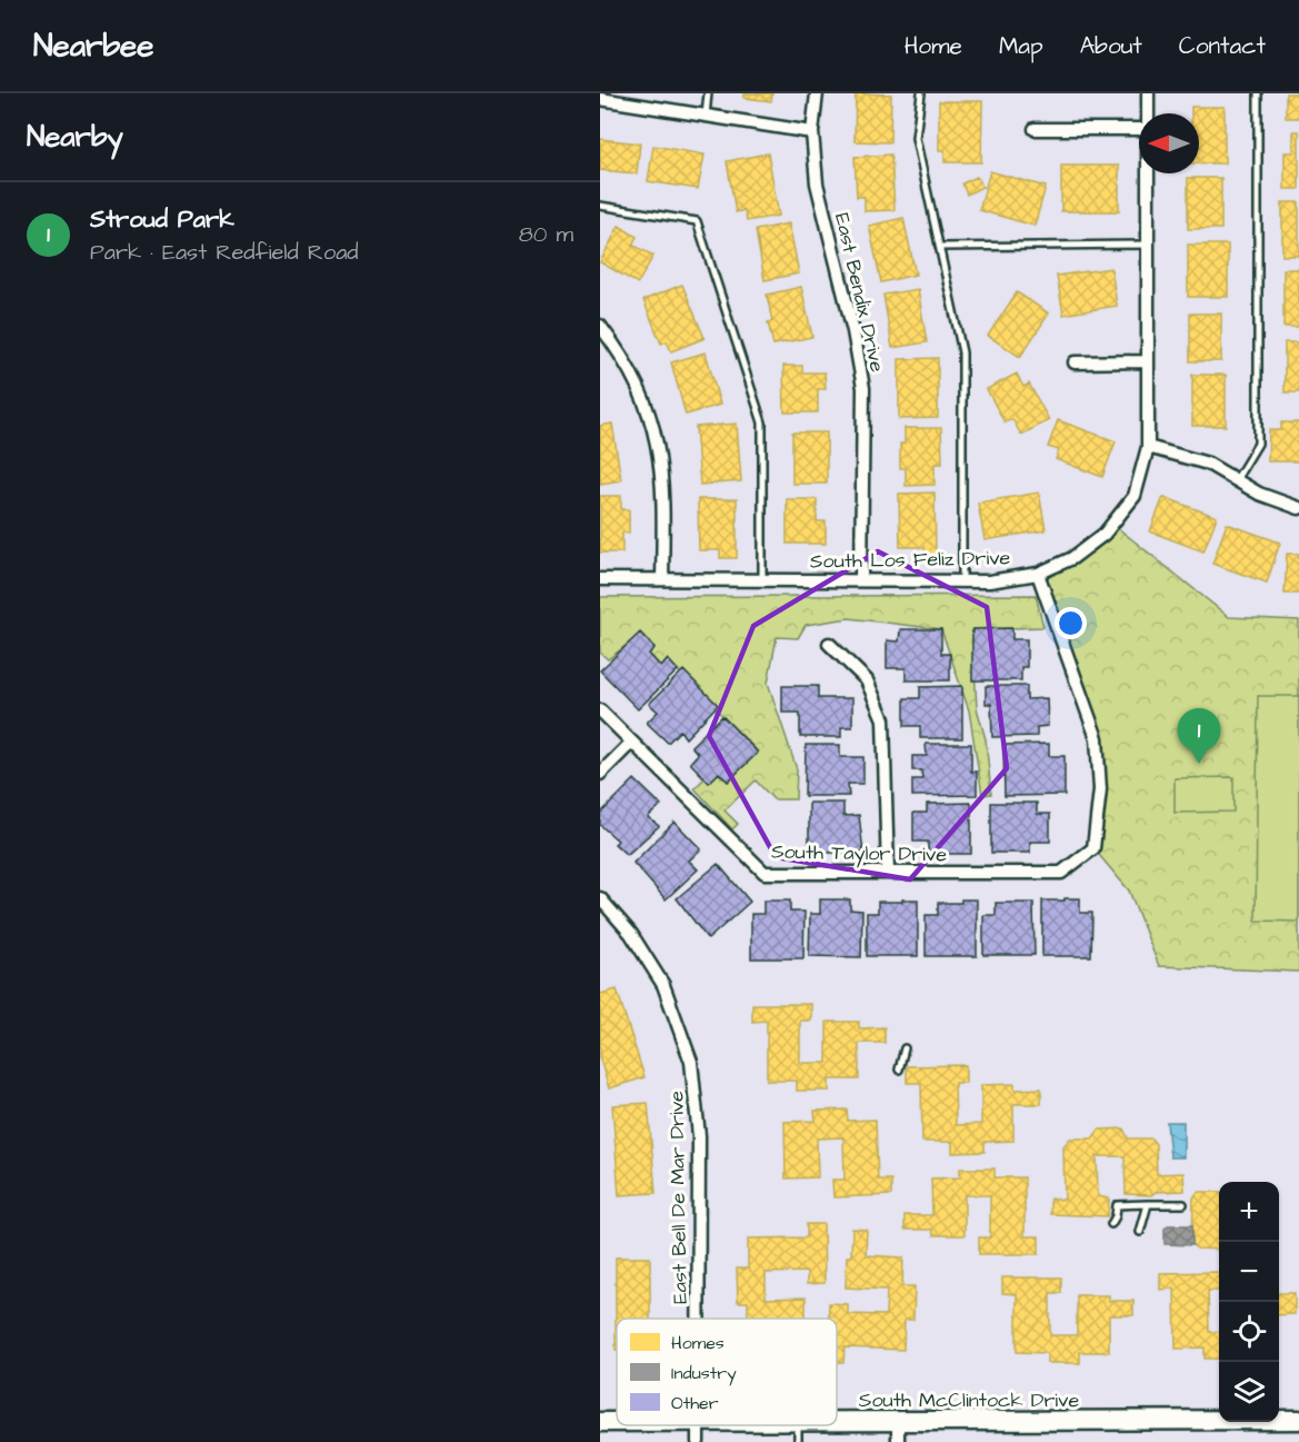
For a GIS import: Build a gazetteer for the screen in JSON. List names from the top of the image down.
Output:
{
  "streets": {
    "main road": ["South McClintock Drive"],
    "street": [
      "East Bendix Drive",
      "South Los Feliz Drive",
      "South Taylor Drive",
      "East Bell De Mar Drive"
    ]
  },
  "crossings": [
    ["East Bendix Drive", "South Los Feliz Drive"],
    ["South Los Feliz Drive", "South Taylor Drive"]
  ],
  "legend": ["Homes", "Industry", "Other"],
  "north": "left",
  "page": {
    "header": "Nearbee",
    "nav": [
      "Home",
      "Map",
      "About",
      "Contact"
    ],
    "heading": "Nearby",
    "list": [
      {
        "mark": "1",
        "name": "Stroud Park",
        "note": "Park · East Redfield Road",
        "value": "80 m"
      }
    ],
    "pins": "1",
    "map_buttons": ["+", "−"]
  }
}
